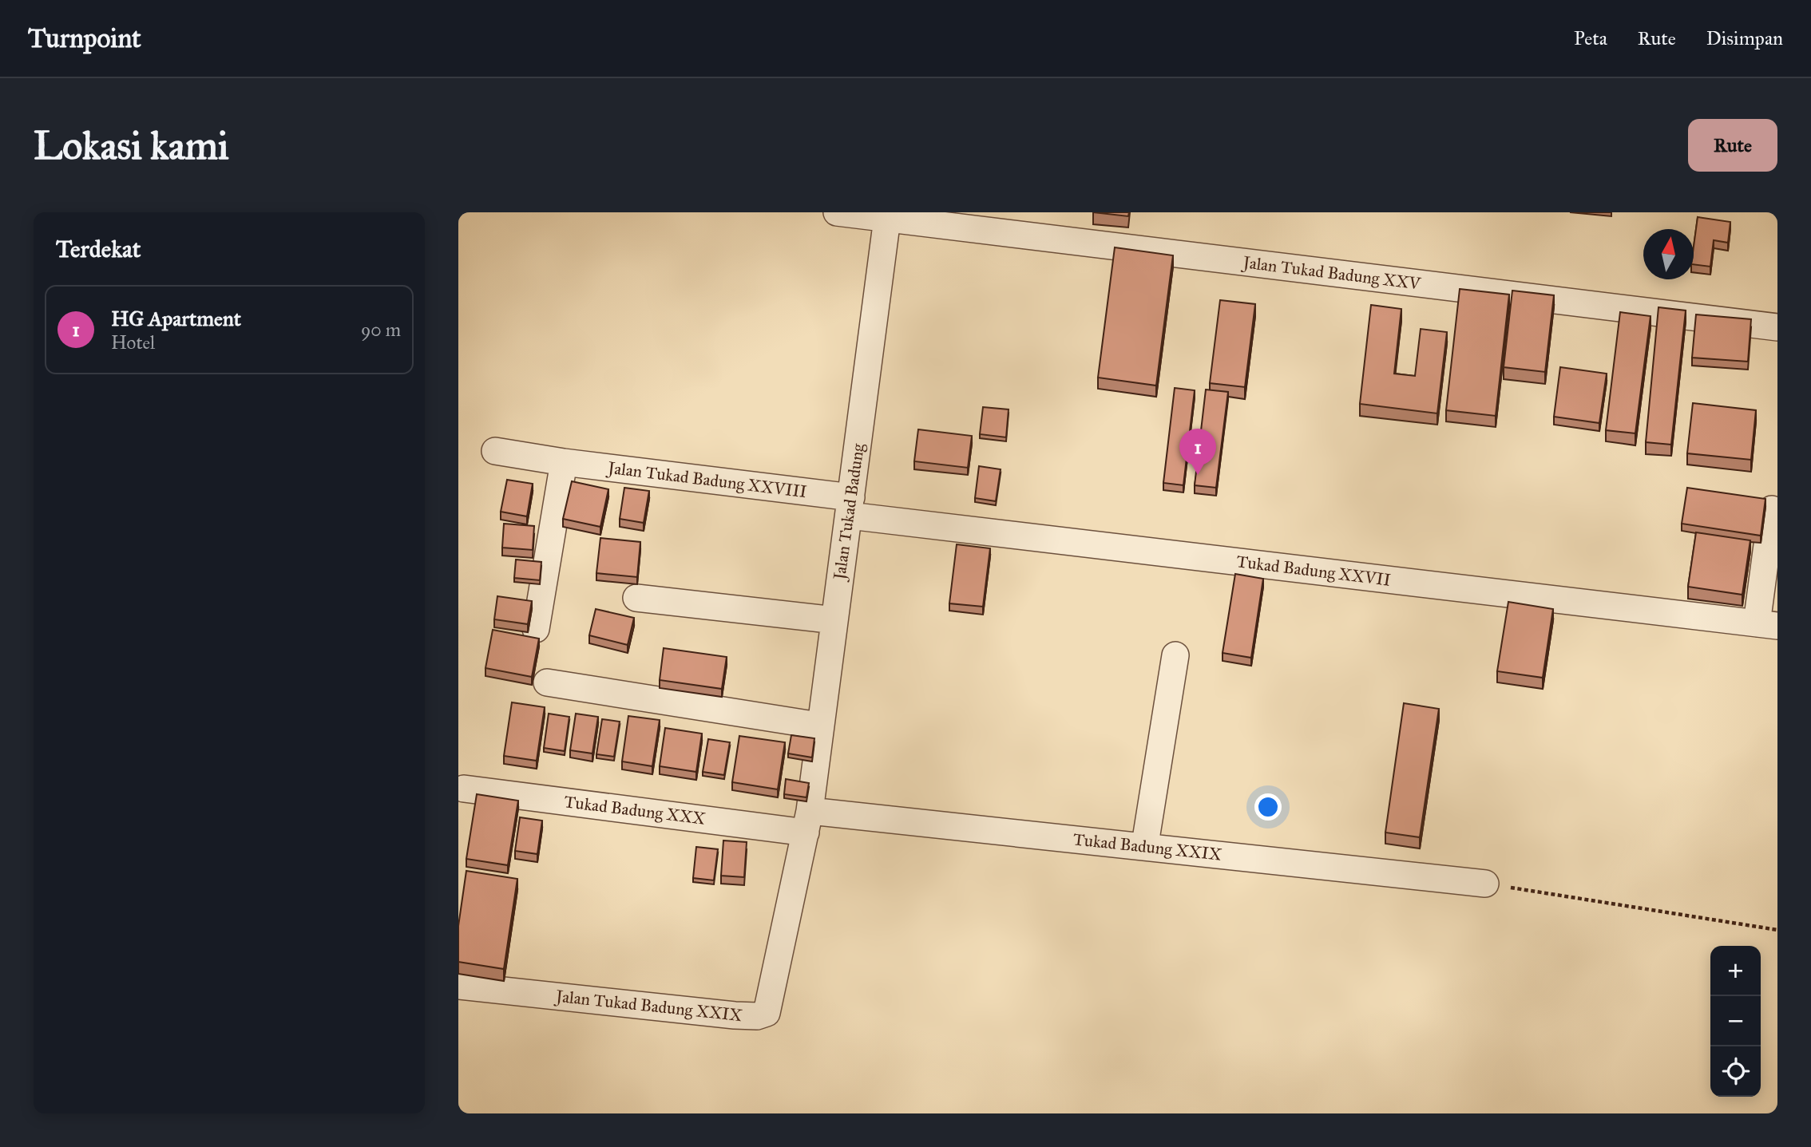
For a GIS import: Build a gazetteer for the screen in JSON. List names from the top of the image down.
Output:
{
  "streets": {
    "street": [
      "Jalan Tukad Badung XXV",
      "Jalan Tukad Badung XXVIII",
      "Jalan Tukad Badung",
      "Tukad Badung XXVII",
      "Tukad Badung XXX",
      "Tukad Badung XXIX",
      "Jalan Tukad Badung XXIX"
    ]
  },
  "crossings": [
    ["Jalan Tukad Badung XXV", "Jalan Tukad Badung"],
    ["Jalan Tukad Badung XXVIII", "Jalan Tukad Badung"],
    ["Jalan Tukad Badung XXVIII", "Tukad Badung XXVII"],
    ["Jalan Tukad Badung", "Tukad Badung XXVII"],
    ["Jalan Tukad Badung", "Tukad Badung XXX"],
    ["Jalan Tukad Badung", "Tukad Badung XXIX"],
    ["Jalan Tukad Badung", "Jalan Tukad Badung XXIX"],
    ["Tukad Badung XXX", "Tukad Badung XXIX"],
    ["Tukad Badung XXX", "Jalan Tukad Badung XXIX"],
    ["Tukad Badung XXIX", "Jalan Tukad Badung XXIX"]
  ],
  "north": "top",
  "page": {
    "header": "Turnpoint",
    "nav": ["Peta", "Rute", "Disimpan"],
    "buttons": "Rute",
    "title": "Lokasi kami",
    "heading": "Terdekat",
    "list": [
      {
        "mark": "1",
        "name": "HG Apartment",
        "note": "Hotel",
        "value": "90 m"
      }
    ],
    "pins": "1",
    "map_buttons": ["+", "−"]
  }
}
